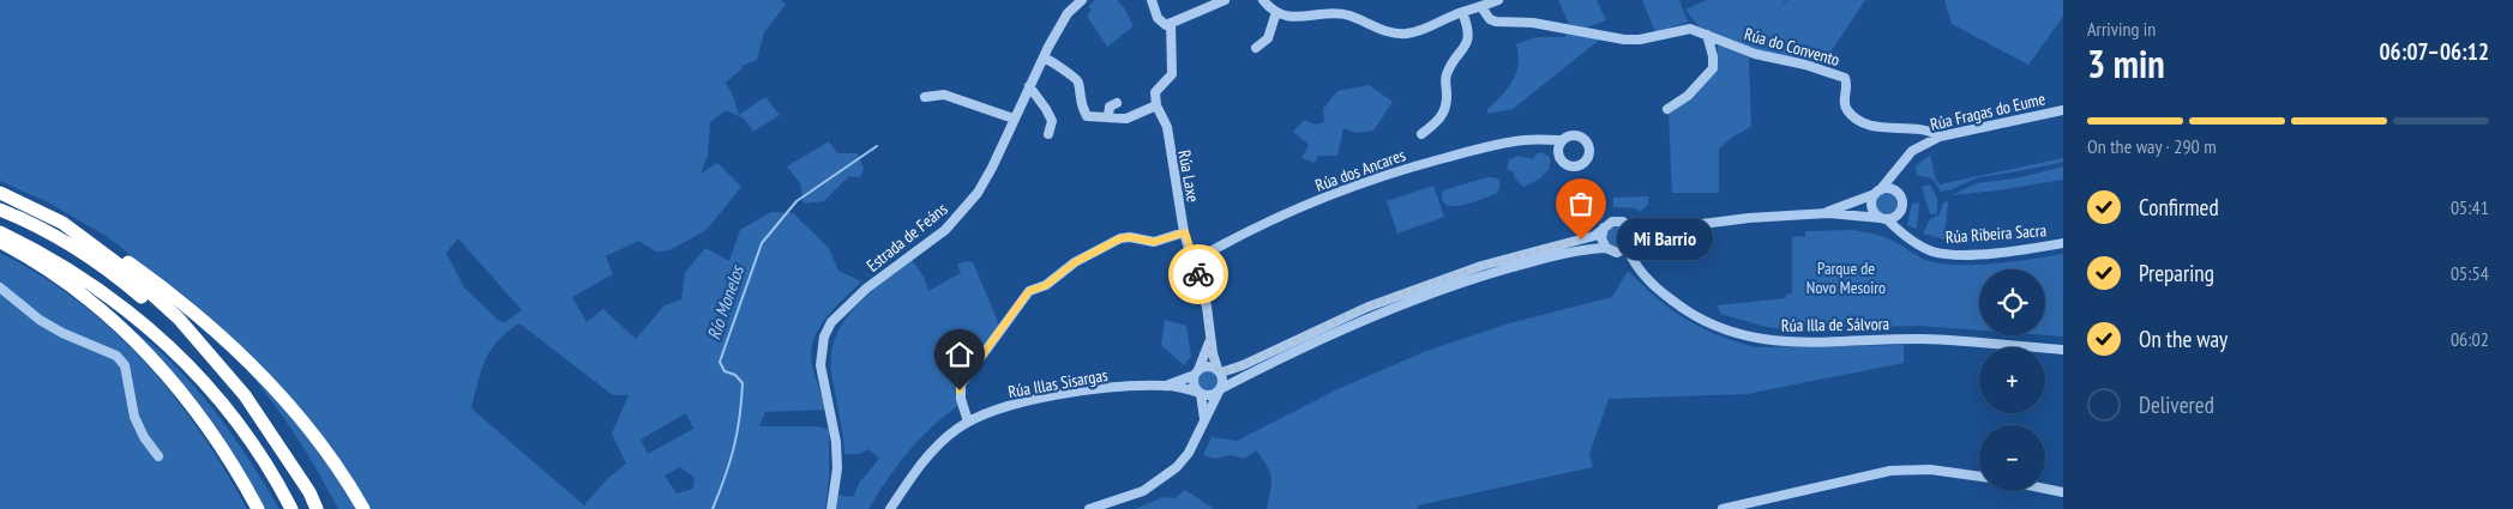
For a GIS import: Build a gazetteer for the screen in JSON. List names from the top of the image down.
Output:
{
  "streets": {
    "street": [
      "Rúa do Convento",
      "Rúa Fragas do Eume",
      "Rúa dos Ancares",
      "Rúa Laxe",
      "Rúa Ribeira Sacra",
      "Estrada de Feáns",
      "Rúa Illa de Sálvora",
      "Rúa Illas Sisargas"
    ]
  },
  "crossings": [
    ["Rúa do Convento", "Rúa Fragas do Eume"],
    ["Rúa Fragas do Eume", "Rúa Ribeira Sacra"],
    ["Rúa dos Ancares", "Rúa Laxe"],
    ["Rúa Laxe", "Rúa Illas Sisargas"]
  ],
  "water": ["Río Monelos"],
  "parks": ["Parque de Novo Mesoiro"],
  "places": ["Mi Barrio"],
  "page": {
    "heading": ["3 min", "Arriving in", "06:07–06:12"],
    "bar": "On the way · 290 m",
    "list": [
      ["Confirmed", "05:41"],
      ["Preparing", "05:54"],
      ["On the way", "06:02"],
      "Delivered"
    ],
    "bubble": "Mi Barrio",
    "map_buttons": ["+", "−"]
  }
}
